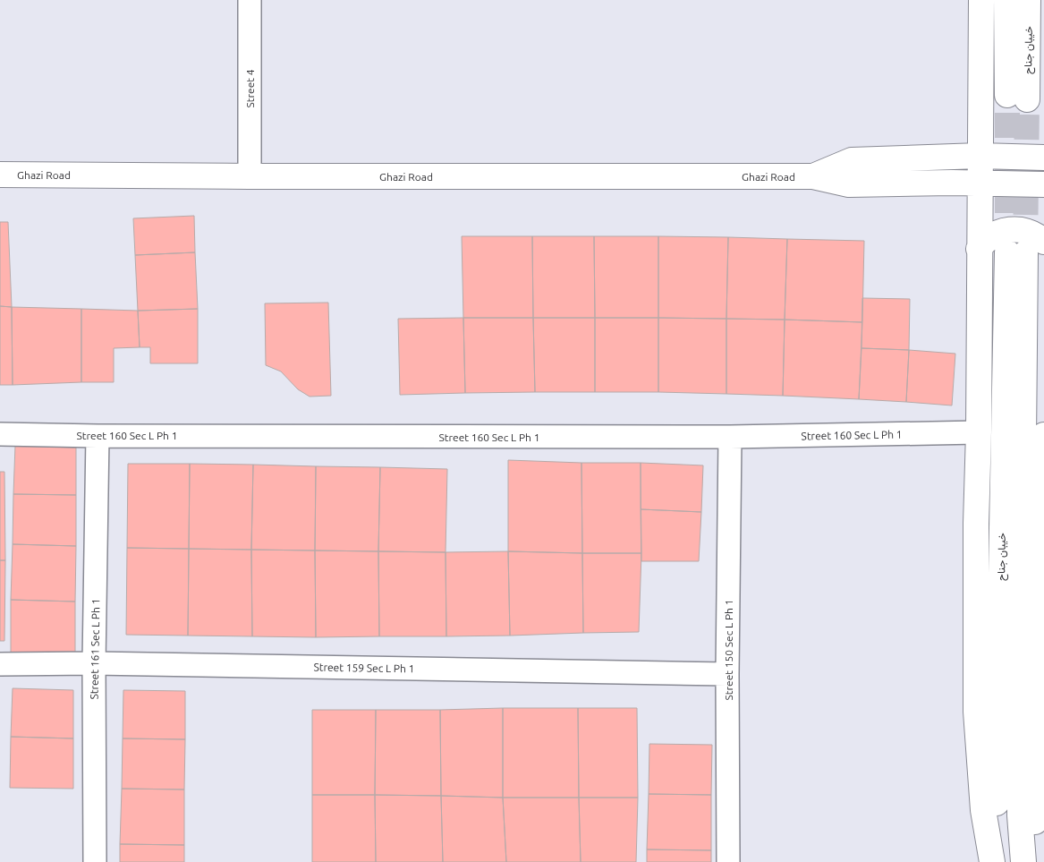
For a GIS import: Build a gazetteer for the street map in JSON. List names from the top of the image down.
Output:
{
  "streets": {
    "main road": ["خیبان جناح", "Ghazi Road"],
    "street": [
      "Street 4",
      "Street 160 Sec L Ph 1",
      "Street 161 Sec L Ph 1",
      "Street 150 Sec L Ph 1",
      "Street 159 Sec L Ph 1"
    ]
  },
  "crossings": [
    ["Street 4", "Ghazi Road"],
    ["Street 160 Sec L Ph 1", "Street 161 Sec L Ph 1"],
    ["Street 160 Sec L Ph 1", "Street 150 Sec L Ph 1"],
    ["Street 161 Sec L Ph 1", "Street 159 Sec L Ph 1"],
    ["Street 150 Sec L Ph 1", "Street 159 Sec L Ph 1"]
  ]
}
